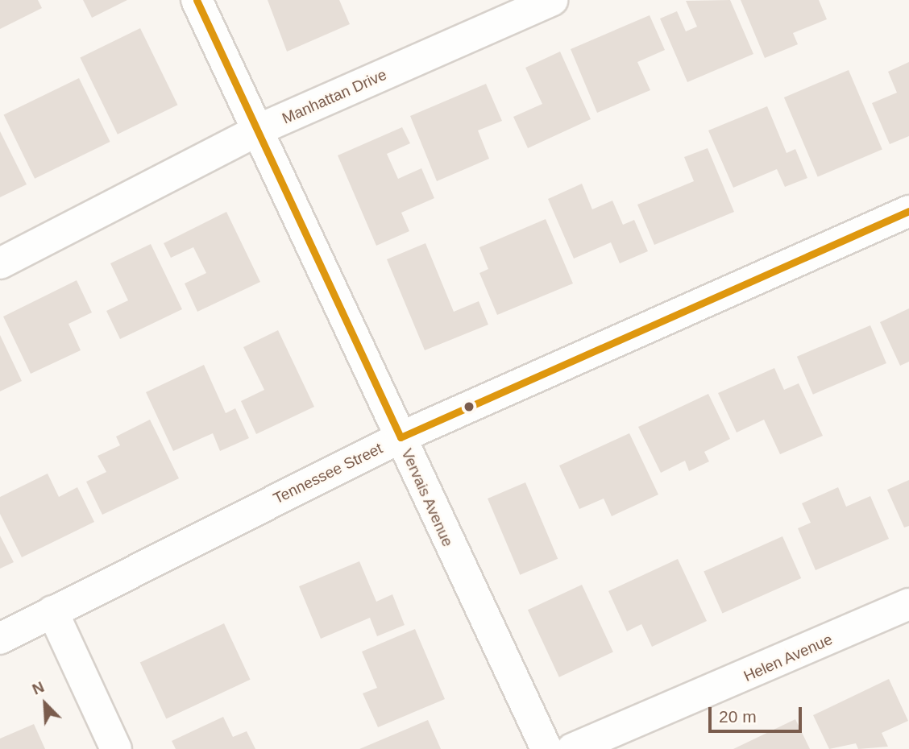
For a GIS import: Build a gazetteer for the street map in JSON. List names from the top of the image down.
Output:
{
  "streets": {
    "street": [
      "Manhattan Drive",
      "Tennessee Street",
      "Vervais Avenue",
      "Helen Avenue"
    ]
  },
  "crossings": [
    ["Manhattan Drive", "Vervais Avenue"],
    ["Tennessee Street", "Vervais Avenue"]
  ],
  "scale_bar": "20 m",
  "north": "top left"
}
